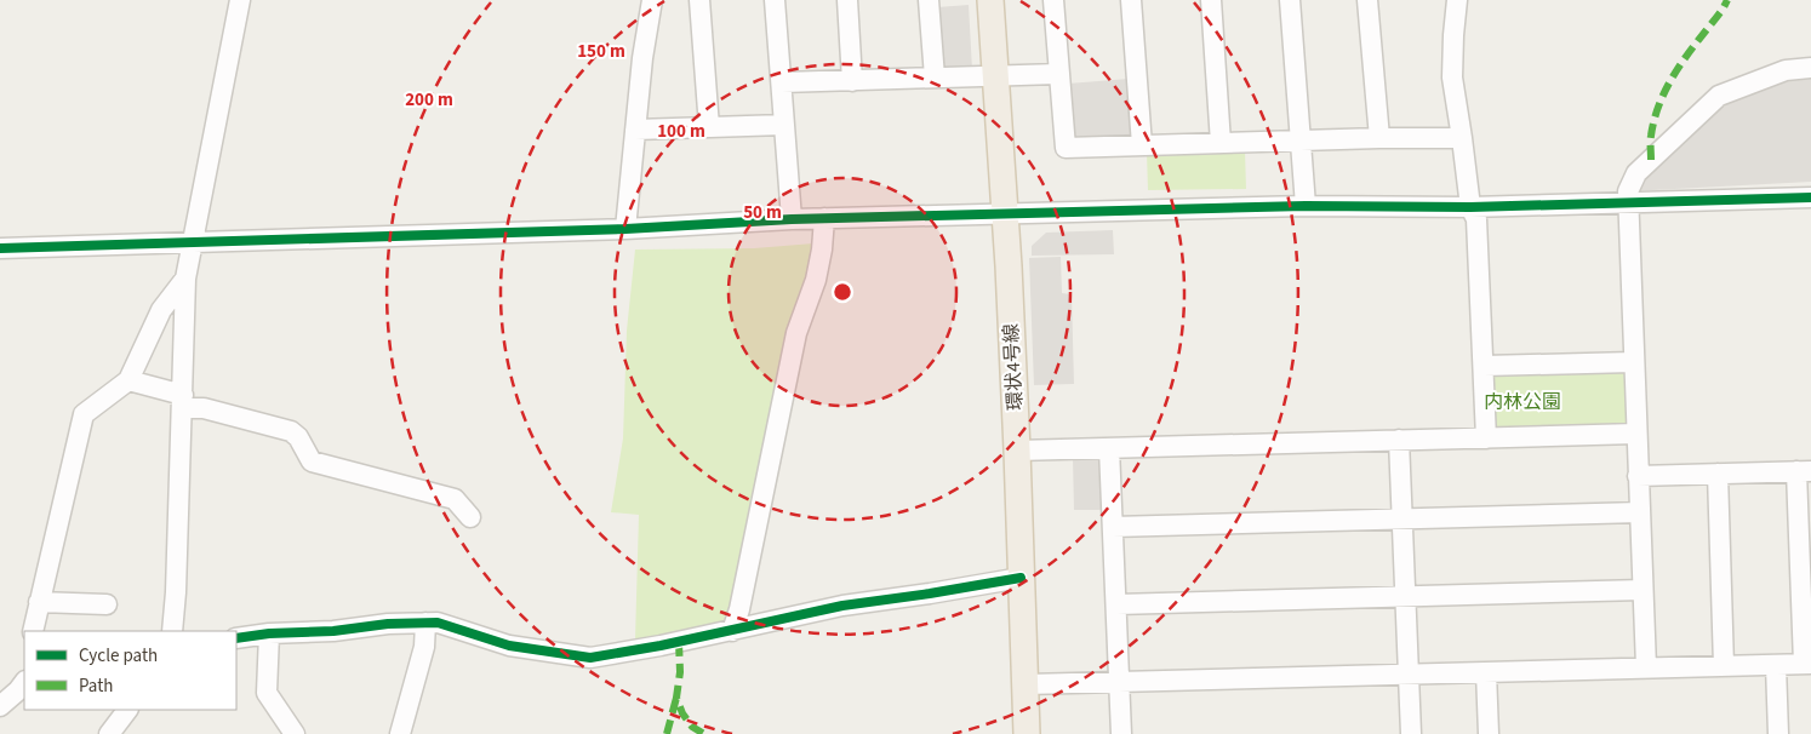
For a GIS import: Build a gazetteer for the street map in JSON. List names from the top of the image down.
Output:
{
  "streets": {
    "main road": ["環状4号線"]
  },
  "parks": ["内林公園"],
  "legend": ["Cycle path", "Path"],
  "rings": [
    "150 m",
    "200 m",
    "100 m",
    "50 m"
  ]
}
